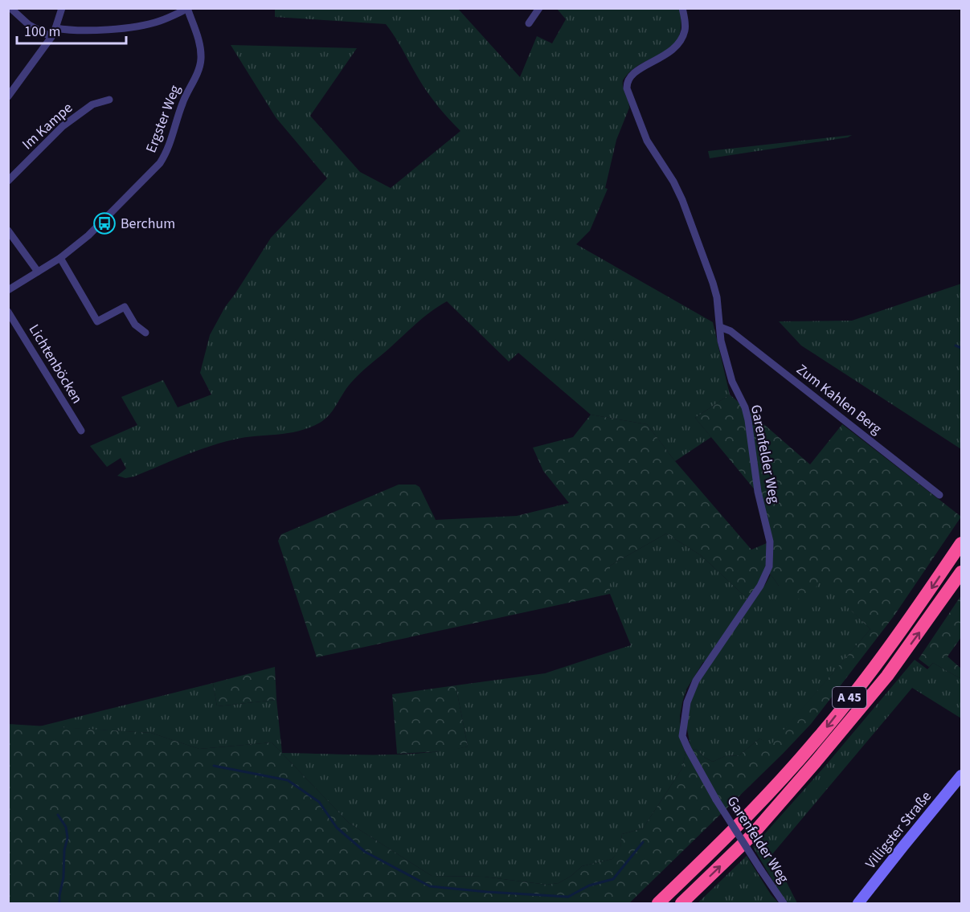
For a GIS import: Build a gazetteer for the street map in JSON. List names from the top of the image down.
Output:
{
  "streets": {
    "highway": ["A 45"],
    "main road": ["Villigster Straße"],
    "street": [
      "Ergster Weg",
      "Im Kampe",
      "Lichtenböcken",
      "Zum Kahlen Berg",
      "Garenfelder Weg"
    ]
  },
  "crossings": [
    ["Zum Kahlen Berg", "Garenfelder Weg"]
  ],
  "places": {
    "bus stop": ["Berchum"]
  },
  "scale_bar": "100 m"
}
